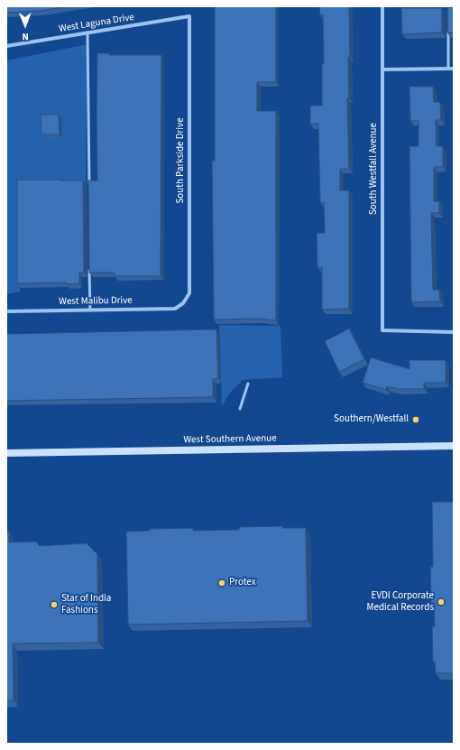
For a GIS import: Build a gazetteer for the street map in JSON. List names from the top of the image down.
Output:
{
  "streets": {
    "main road": ["West Southern Avenue"],
    "street": [
      "West Laguna Drive",
      "South Parkside Drive",
      "South Westfall Avenue",
      "West Malibu Drive"
    ]
  },
  "crossings": [
    ["West Laguna Drive", "South Parkside Drive"],
    ["South Parkside Drive", "West Malibu Drive"]
  ],
  "places": [
    "Southern/Westfall",
    "Protex",
    "EVDI Corporate Medical Records",
    "Star of India Fashions"
  ],
  "north": "bottom"
}
